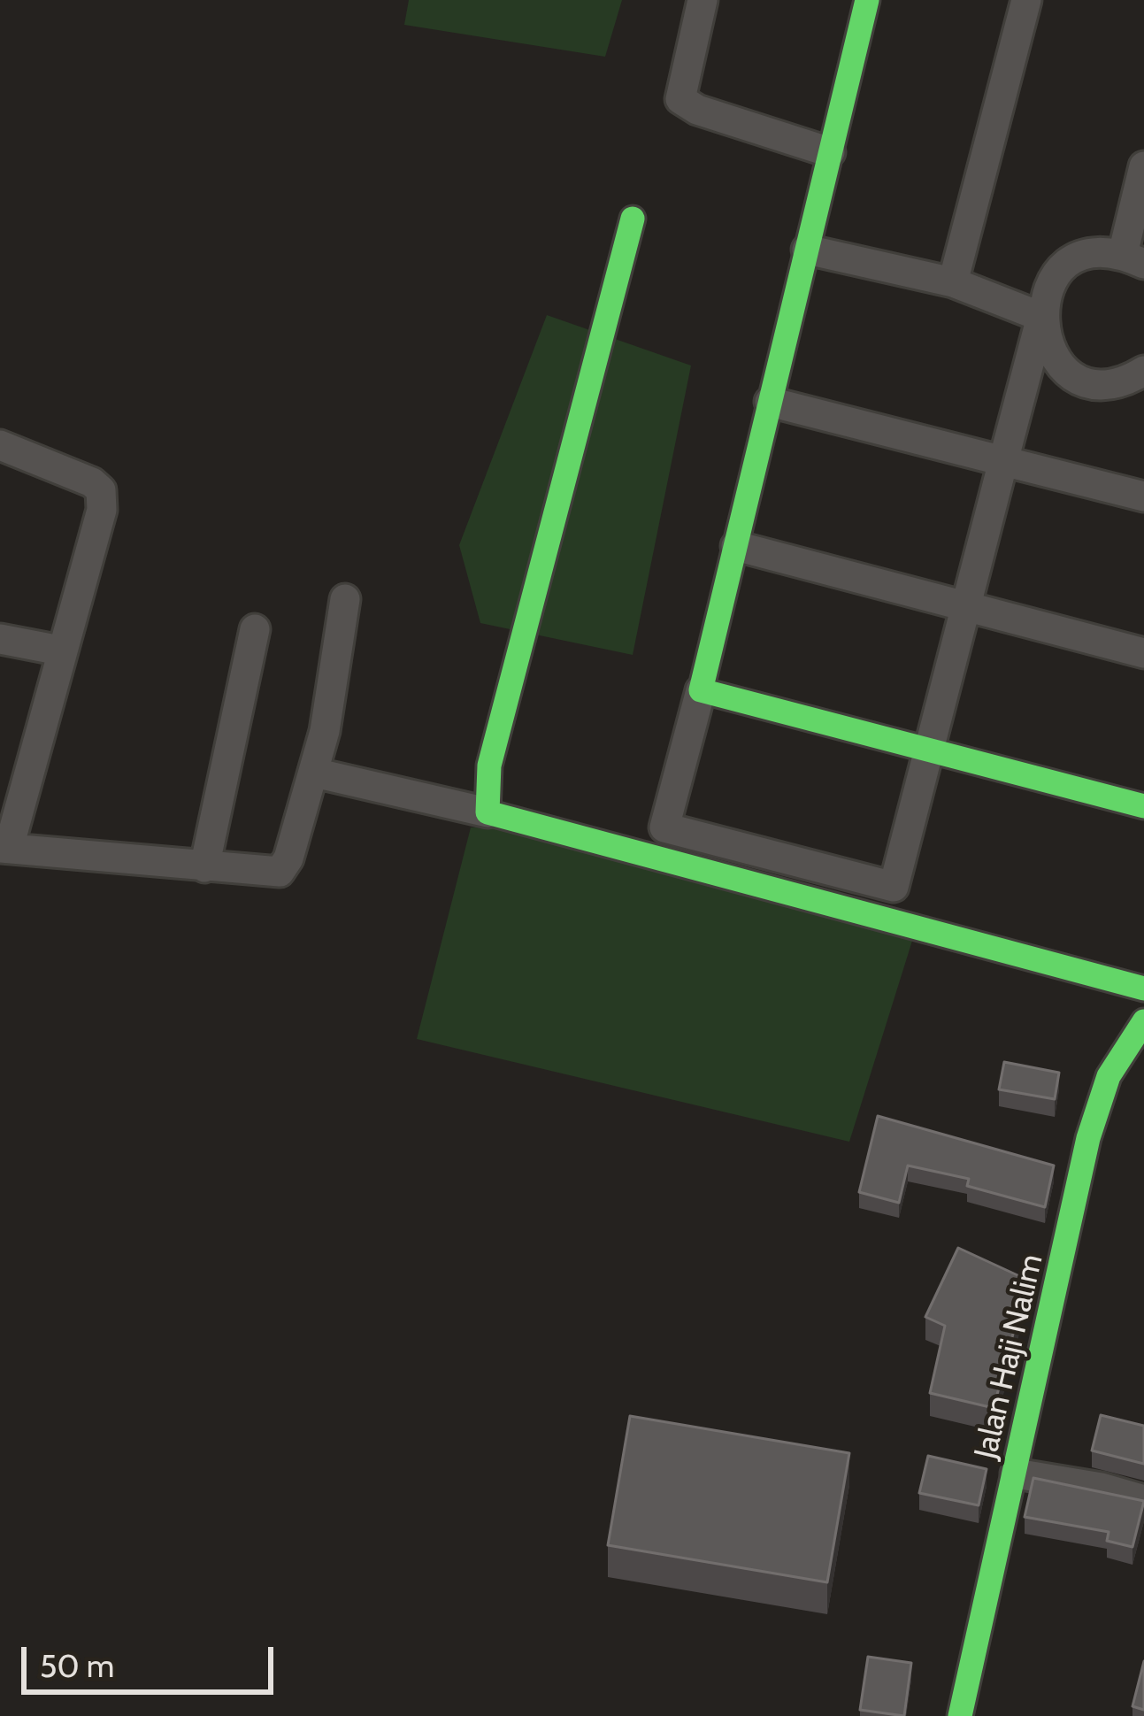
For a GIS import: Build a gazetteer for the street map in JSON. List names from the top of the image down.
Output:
{
  "streets": {
    "street": ["Jalan Haji Nalim"]
  },
  "scale_bar": "50 m"
}
